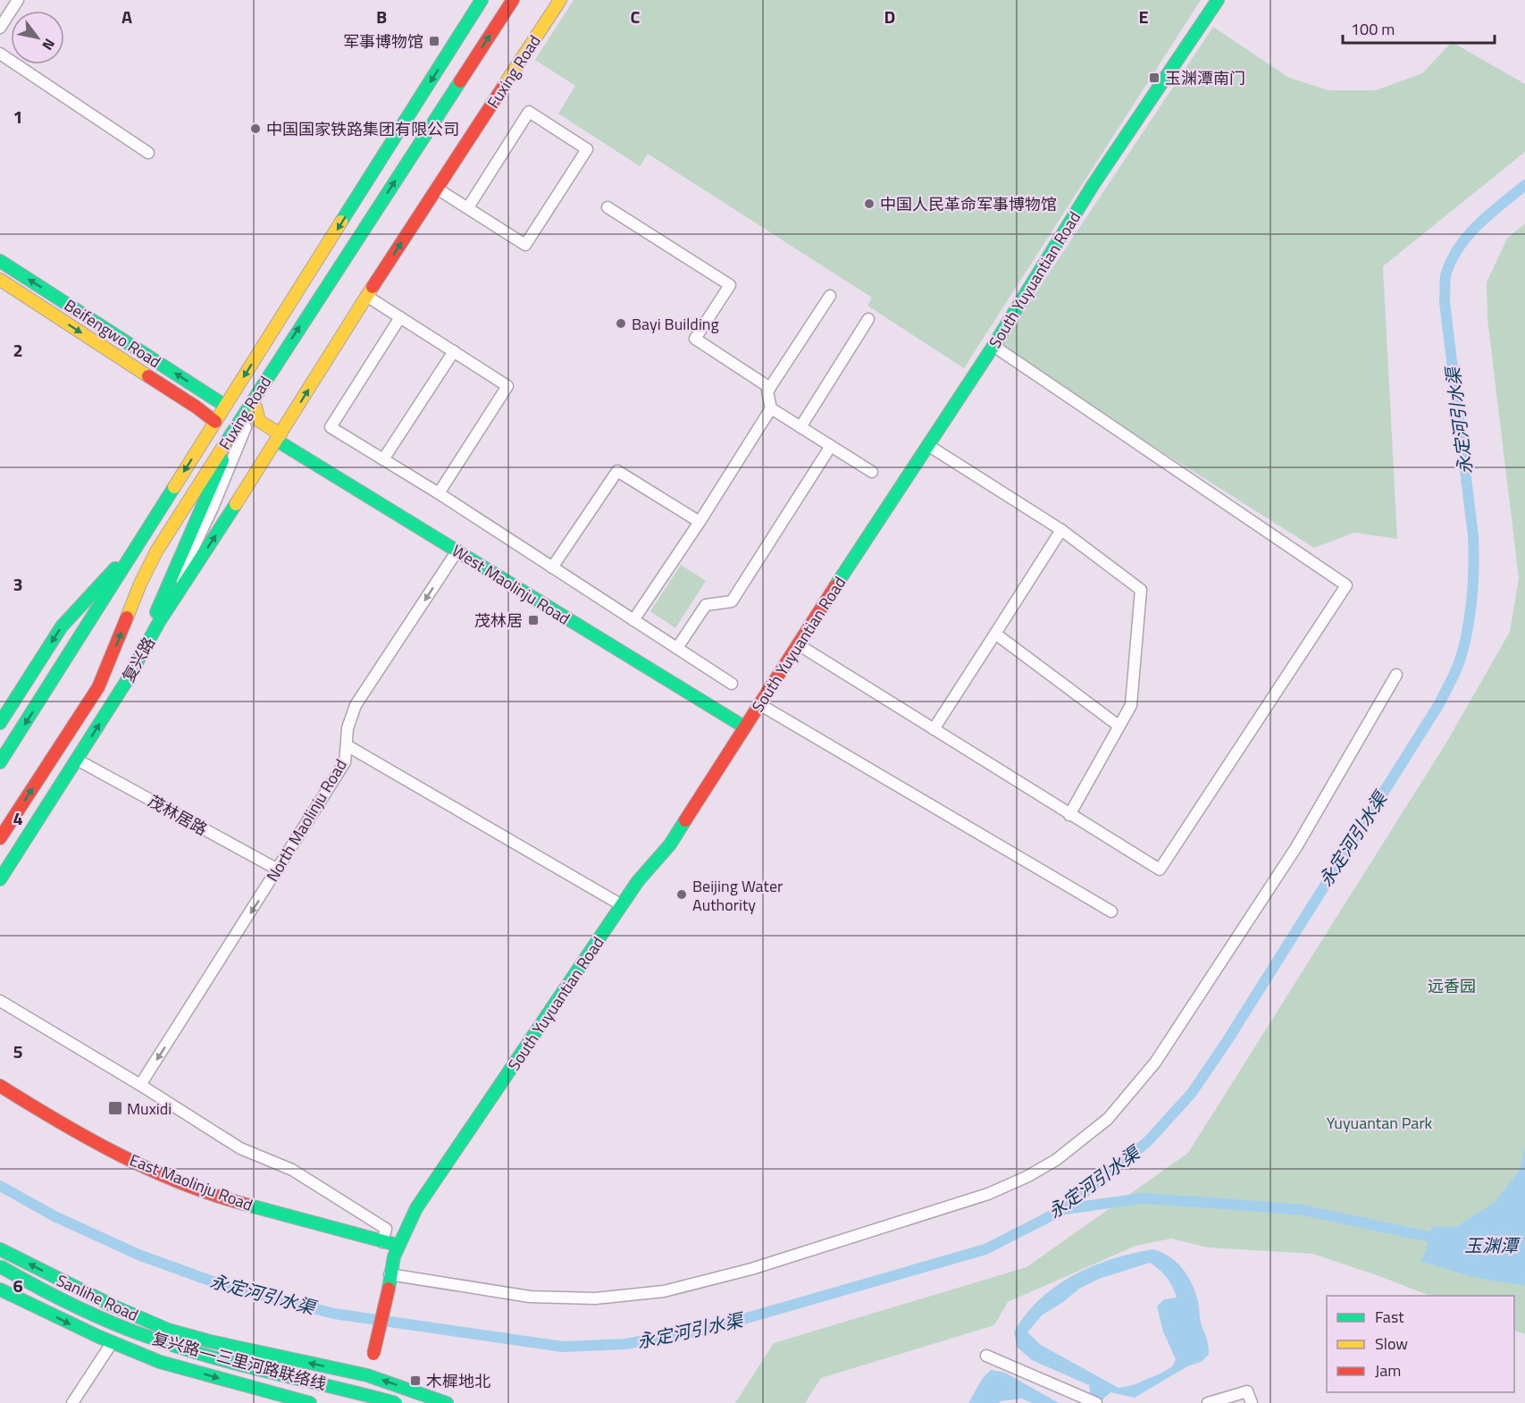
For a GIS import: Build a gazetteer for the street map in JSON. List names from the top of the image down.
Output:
{
  "streets": {
    "main road": [
      "Fuxing Road",
      "South Yuyuantian Road",
      "Beifengwo Road",
      "West Maolinju Road",
      "复兴路",
      "East Maolinju Road",
      "Sanlihe Road",
      "复兴路—三里河路联络线"
    ],
    "street": ["茂林居路", "North Maolinju Road"]
  },
  "crossings": [
    ["Fuxing Road", "Beifengwo Road"],
    ["Fuxing Road", "West Maolinju Road"],
    ["Fuxing Road", "复兴路"],
    ["South Yuyuantian Road", "West Maolinju Road"],
    ["South Yuyuantian Road", "East Maolinju Road"],
    ["South Yuyuantian Road", "Sanlihe Road"],
    ["West Maolinju Road", "复兴路"],
    ["West Maolinju Road", "North Maolinju Road"],
    ["复兴路", "茂林居路"],
    ["茂林居路", "North Maolinju Road"]
  ],
  "one_way": ["North Maolinju Road"],
  "water": ["永定河引水渠", "玉渊潭"],
  "parks": ["远香园", "Yuyuantan Park"],
  "places": {
    "transit": [
      "军事博物馆",
      "玉渊潭南门",
      "茂林居",
      "Muxidi",
      "木樨地北"
    ],
    "other": [
      "中国国家铁路集团有限公司",
      "中国人民革命军事博物馆",
      "Bayi Building",
      "Beijing Water Authority"
    ]
  },
  "legend": ["Fast", "Slow", "Jam"],
  "scale_bar": "100 m",
  "north": "bottom right",
  "grid": {
    "columns": [
      "A",
      "B",
      "C",
      "D",
      "E"
    ],
    "rows": [
      "1",
      "2",
      "3",
      "4",
      "5",
      "6"
    ]
  }
}
